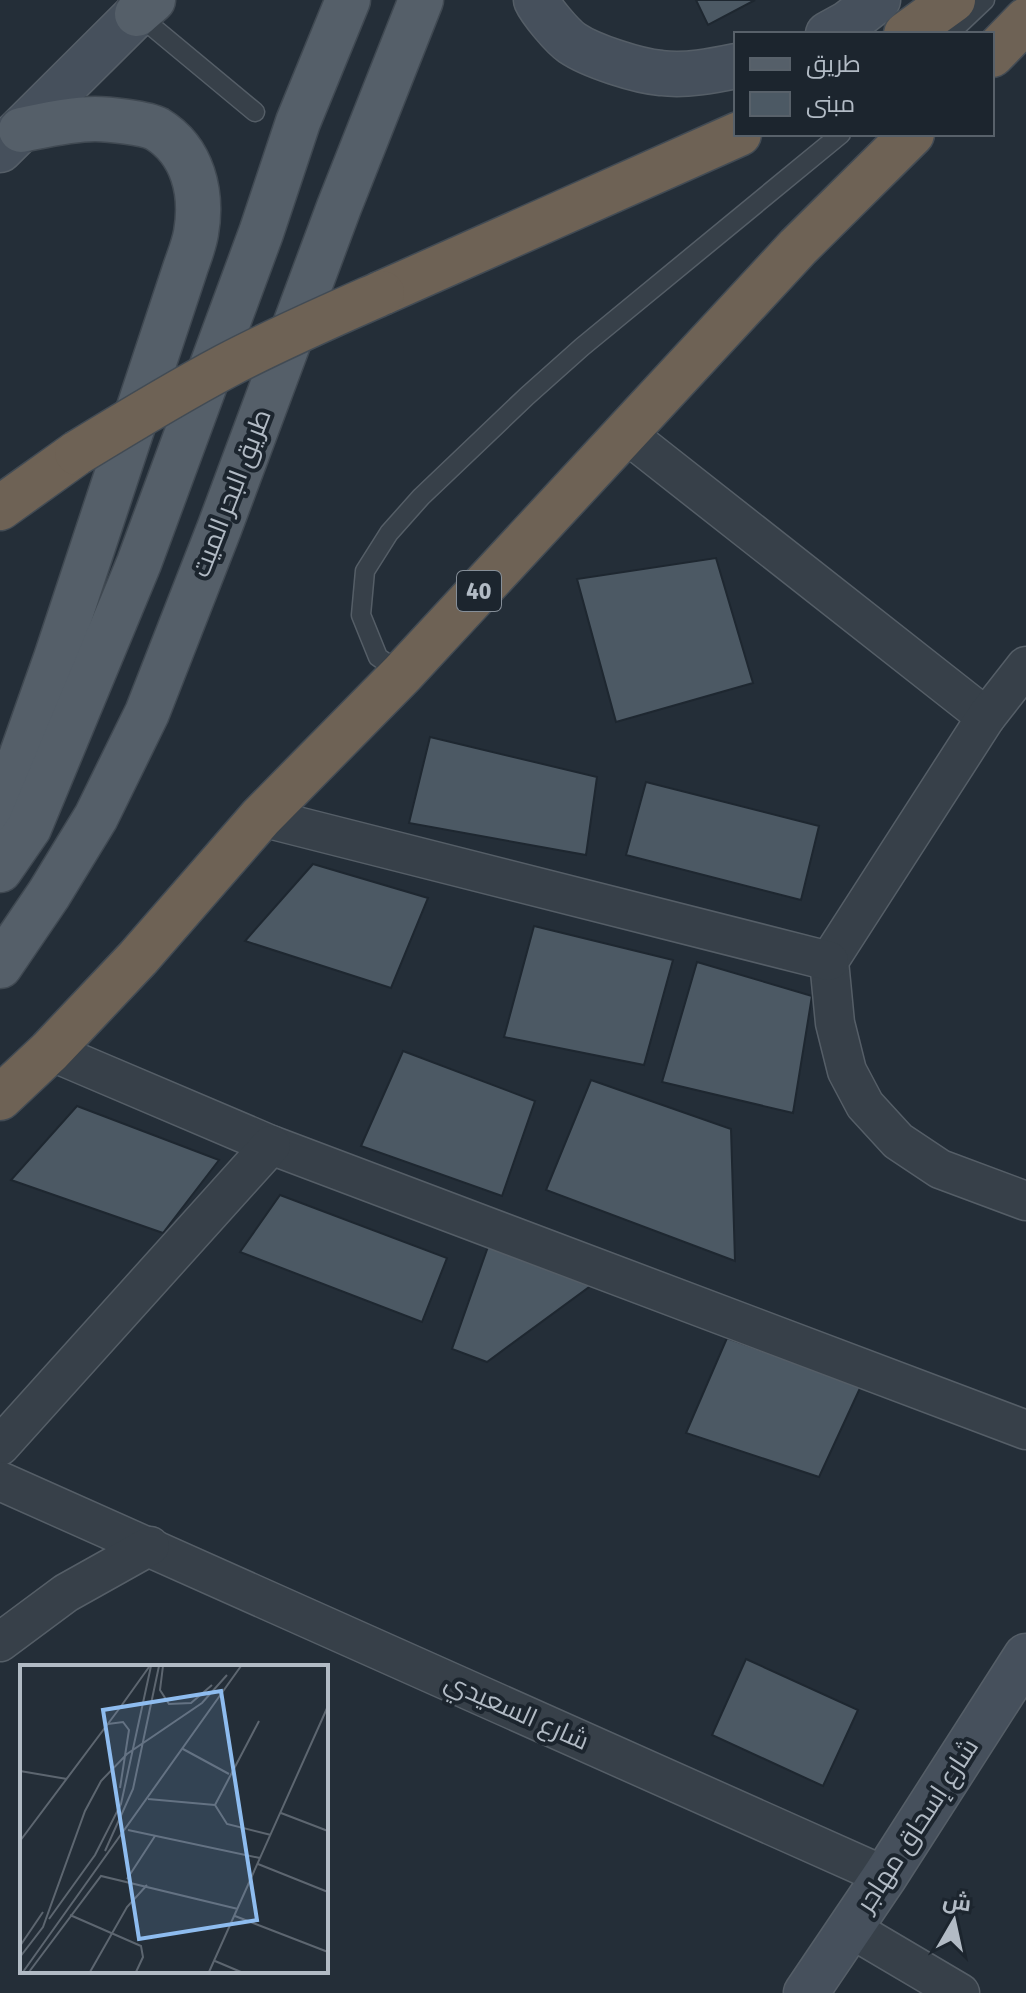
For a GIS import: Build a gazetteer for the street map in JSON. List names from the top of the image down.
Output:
{
  "streets": {
    "highway": ["40"],
    "main road": ["طريق البحر الميت"],
    "street": ["شارع السعيدي", "شارع إسحاق مهاجر"]
  },
  "crossings": [
    ["شارع السعيدي", "شارع إسحاق مهاجر"]
  ],
  "legend": ["طريق", "مبنى"],
  "north": "top"
}
